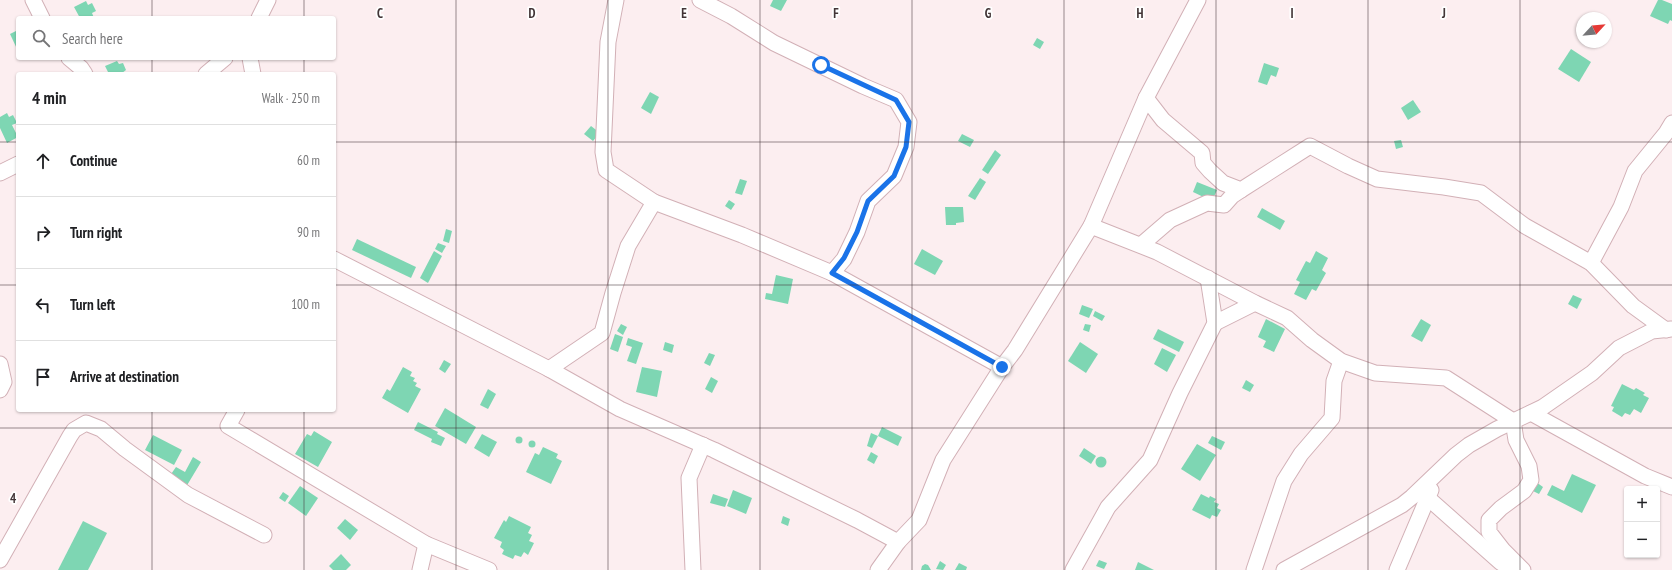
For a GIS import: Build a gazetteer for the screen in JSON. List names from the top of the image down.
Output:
{
  "north": "top right",
  "page": {
    "search": "Search here",
    "heading": ["4 min", "Walk · 250 m"],
    "list": [
      ["Continue", "60 m"],
      ["Turn right", "90 m"],
      ["Turn left", "100 m"],
      "Arrive at destination"
    ],
    "map_buttons": ["+", "−"]
  },
  "grid": {
    "columns": [
      "C",
      "D",
      "E",
      "F",
      "G",
      "H",
      "I",
      "J"
    ],
    "rows": ["4"]
  }
}
